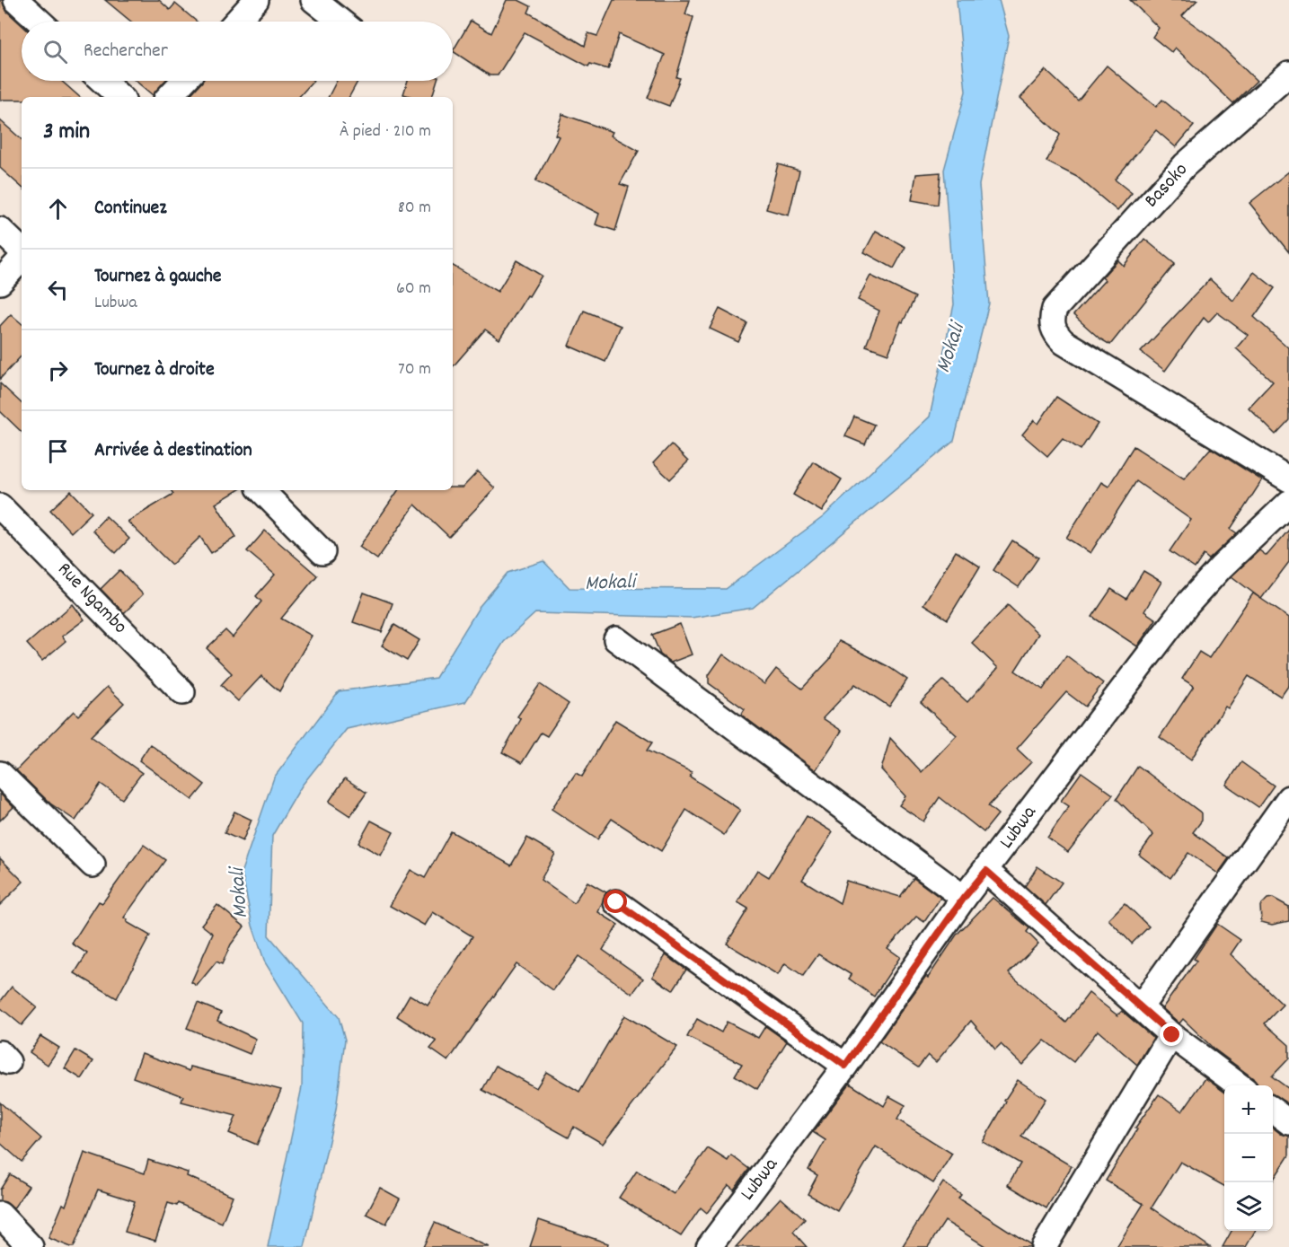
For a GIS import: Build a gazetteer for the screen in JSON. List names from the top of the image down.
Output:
{
  "streets": {
    "street": ["Basoko", "Rue Ngambo", "Lubwa"]
  },
  "water": ["Mokali"],
  "page": {
    "search": "Rechercher",
    "heading": ["3 min", "À pied · 210 m"],
    "list": [
      ["Continuez", "80 m"],
      ["Tournez à gauche", "Lubwa", "60 m"],
      ["Tournez à droite", "70 m"],
      "Arrivée à destination"
    ],
    "map_buttons": ["+", "−"]
  }
}
